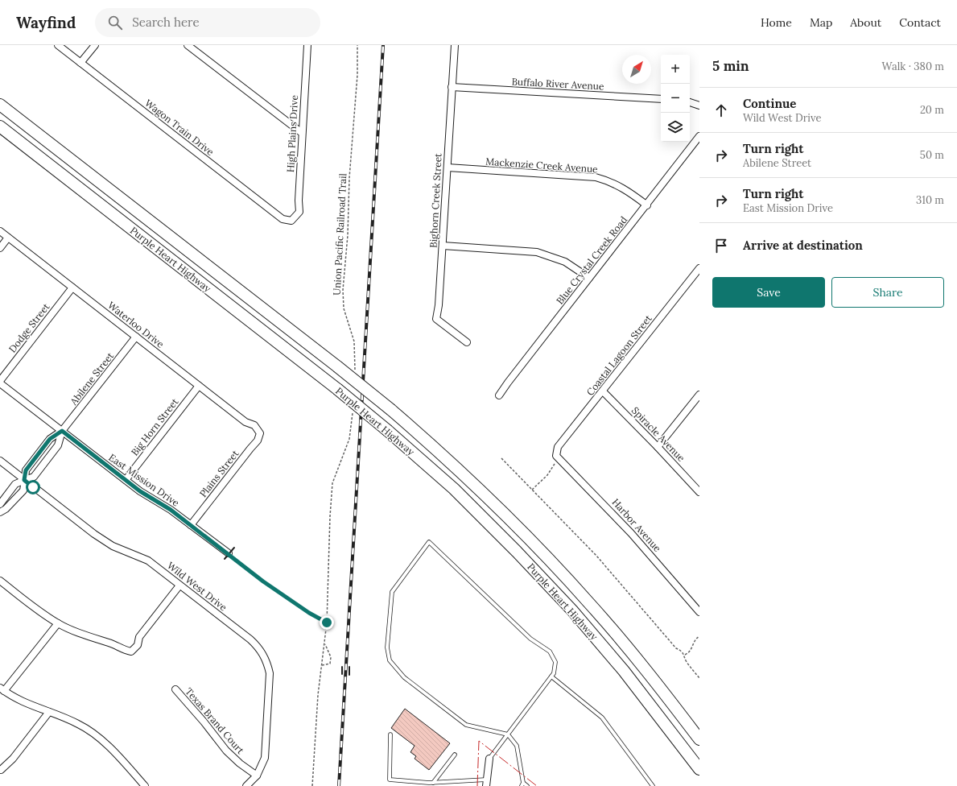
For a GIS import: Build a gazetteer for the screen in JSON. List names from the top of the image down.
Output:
{
  "streets": {
    "highway": ["Purple Heart Highway"],
    "street": [
      "Buffalo River Avenue",
      "Wagon Train Drive",
      "High Plains Drive",
      "Mackenzie Creek Avenue",
      "Bighorn Creek Street",
      "Blue Crystal Creek Road",
      "Waterloo Drive",
      "Dodge Street",
      "Coastal Lagoon Street",
      "Abilene Street",
      "Big Horn Street",
      "Spiracle Avenue",
      "Plains Street",
      "East Mission Drive",
      "Harbor Avenue",
      "Wild West Drive",
      "Texas Brand Court"
    ],
    "path": ["Union Pacific Railroad Trail"]
  },
  "crossings": [
    ["Buffalo River Avenue", "Bighorn Creek Street"],
    ["Wagon Train Drive", "High Plains Drive"],
    ["Mackenzie Creek Avenue", "Bighorn Creek Street"],
    ["Mackenzie Creek Avenue", "Blue Crystal Creek Road"],
    ["Waterloo Drive", "Dodge Street"],
    ["Waterloo Drive", "Abilene Street"],
    ["Waterloo Drive", "Big Horn Street"],
    ["Waterloo Drive", "Plains Street"],
    ["Dodge Street", "East Mission Drive"],
    ["Coastal Lagoon Street", "Spiracle Avenue"],
    ["Coastal Lagoon Street", "Harbor Avenue"],
    ["Abilene Street", "East Mission Drive"],
    ["Abilene Street", "Wild West Drive"],
    ["Big Horn Street", "East Mission Drive"],
    ["Plains Street", "East Mission Drive"],
    ["Wild West Drive", "Texas Brand Court"]
  ],
  "north": "top right",
  "page": {
    "header": "Wayfind",
    "search": "Search here",
    "nav": [
      "Home",
      "Map",
      "About",
      "Contact"
    ],
    "heading": ["5 min", "Walk · 380 m"],
    "map_buttons": ["+", "−"],
    "list": [
      ["Continue", "Wild West Drive", "20 m"],
      ["Turn right", "Abilene Street", "50 m"],
      ["Turn right", "East Mission Drive", "310 m"],
      "Arrive at destination"
    ],
    "buttons": ["Save", "Share"]
  }
}
